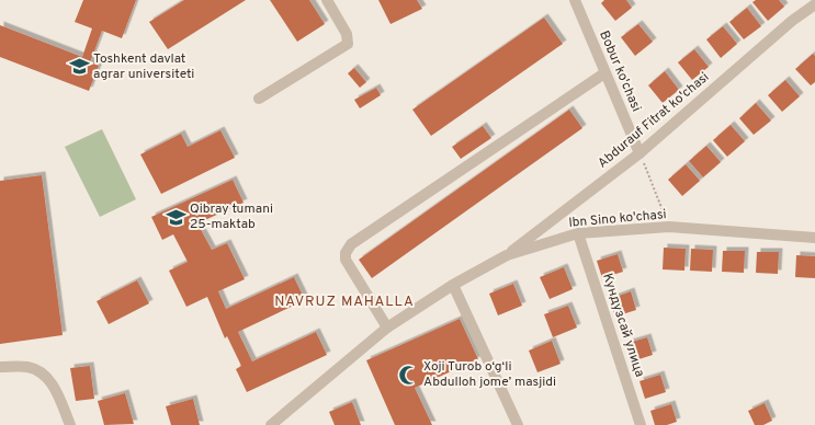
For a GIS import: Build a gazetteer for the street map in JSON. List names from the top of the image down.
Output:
{
  "streets": {
    "street": [
      "Bobur ko'chasi",
      "Abdurauf Fitrat ko'chasi",
      "Ibn Sino ko'chasi",
      "Кундузсай улица"
    ]
  },
  "crossings": [
    ["Bobur ko'chasi", "Abdurauf Fitrat ko'chasi"],
    ["Abdurauf Fitrat ko'chasi", "Ibn Sino ko'chasi"],
    ["Ibn Sino ko'chasi", "Кундузсай улица"]
  ],
  "districts": ["NAVRUZ MAHALLA"],
  "places": {
    "school or university": ["Toshkent davlat agrar universiteti", "Qibray tumani 25-maktab"],
    "mosque": ["Xoji Turob o‘g‘li Abdulloh jome’ masjidi"]
  }
}
